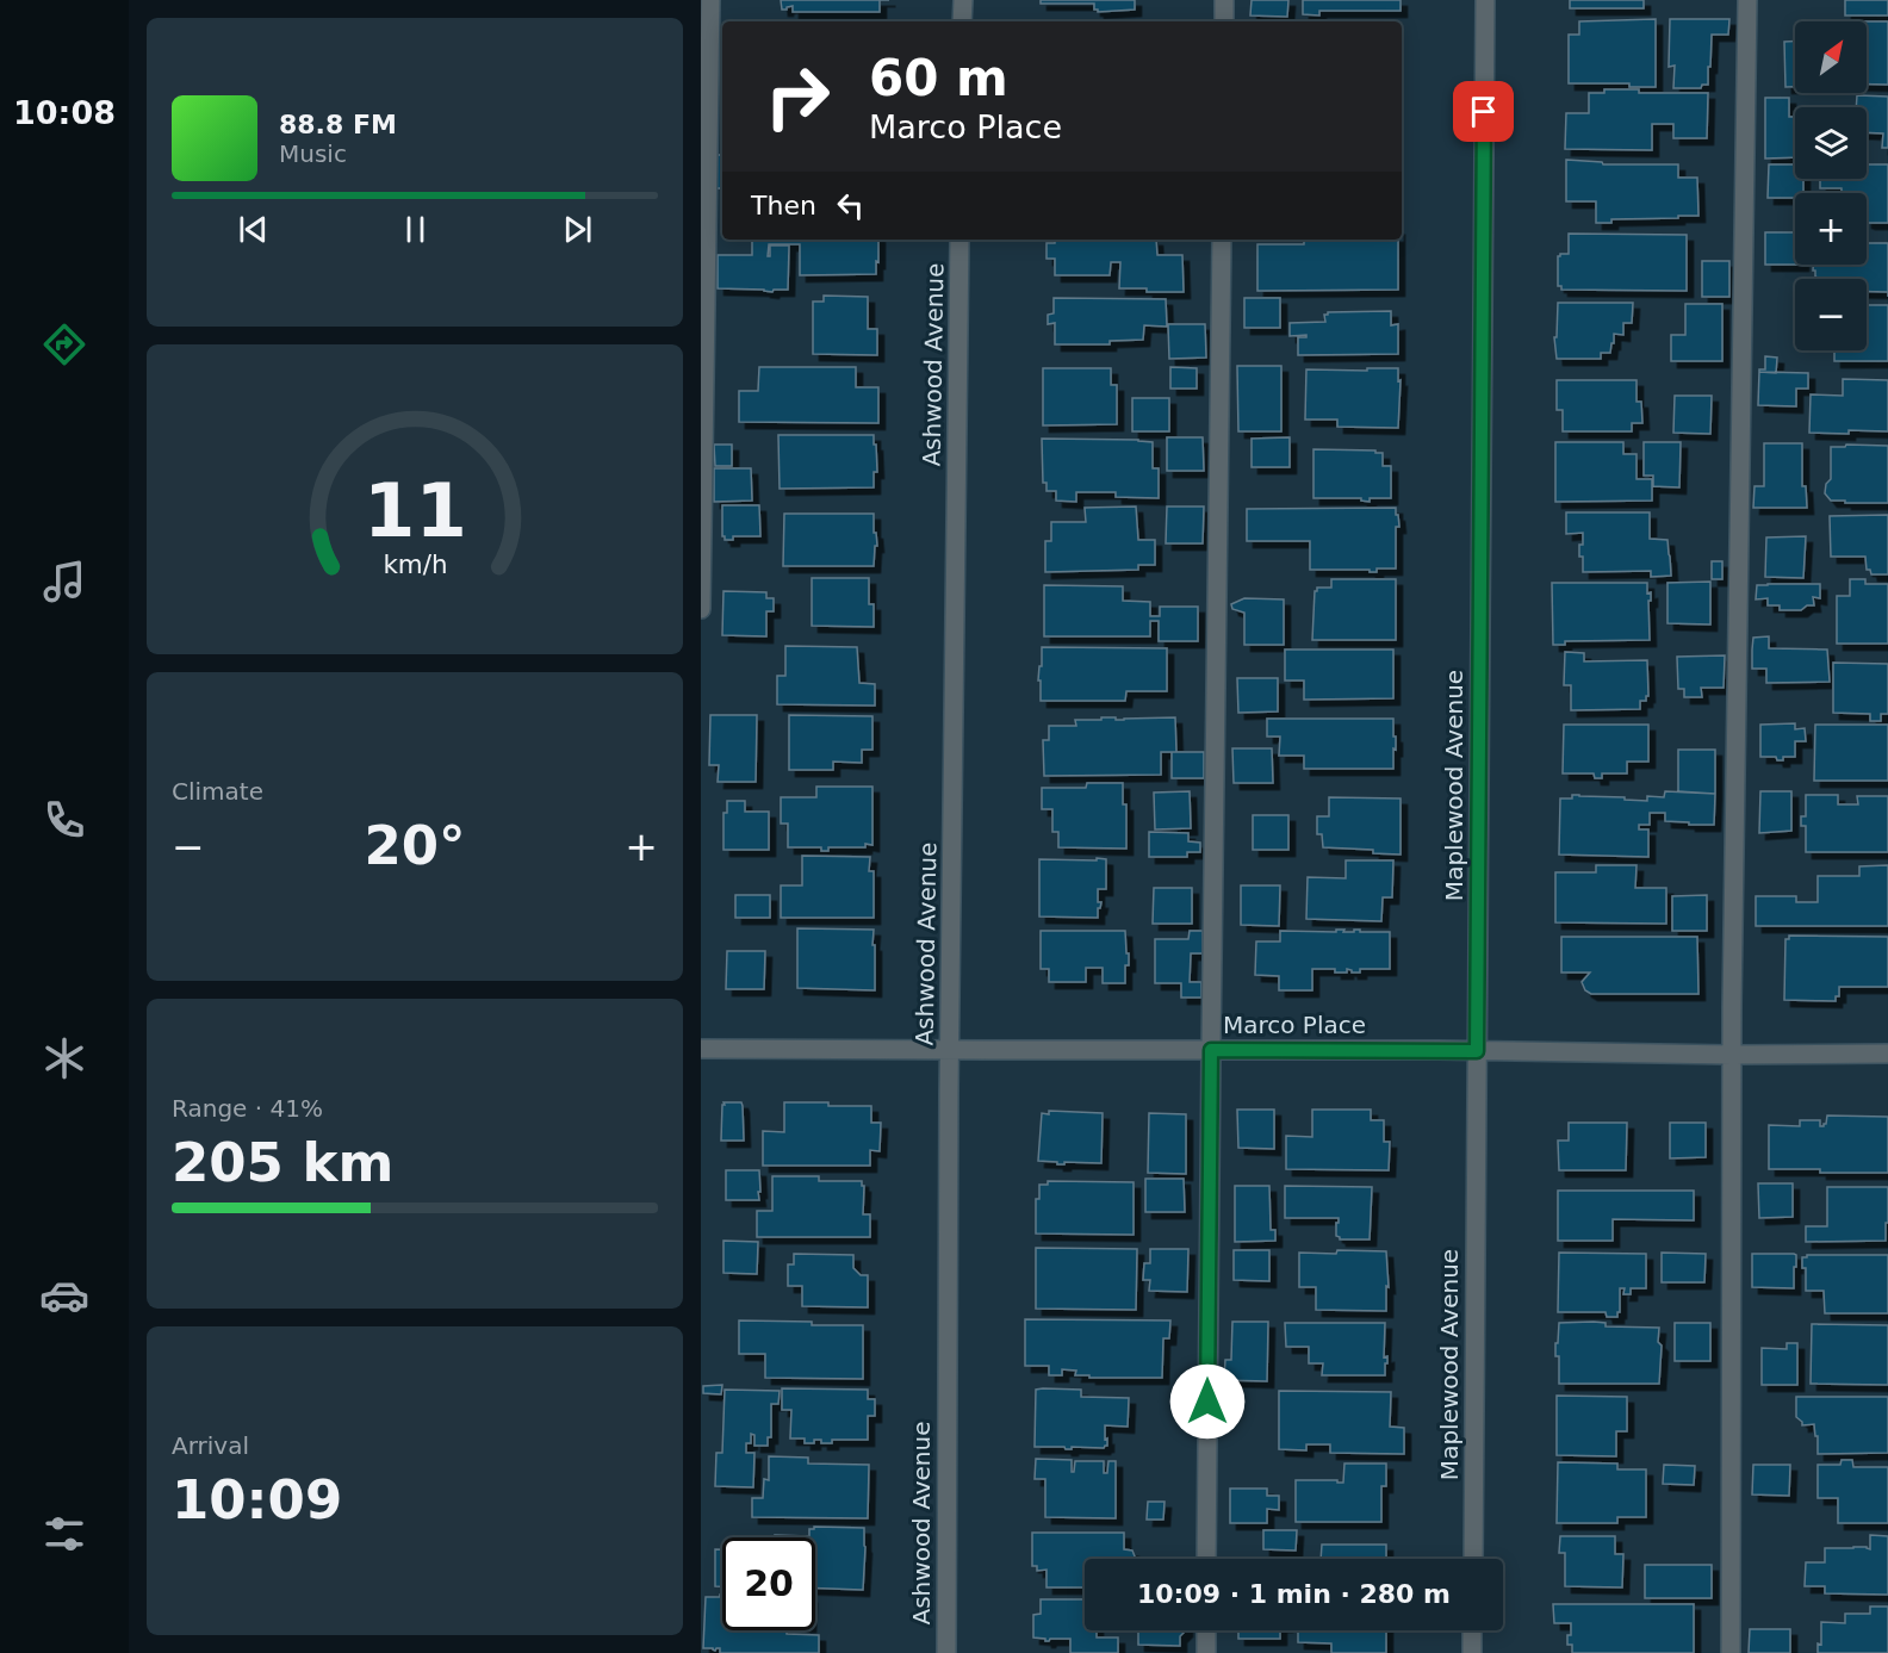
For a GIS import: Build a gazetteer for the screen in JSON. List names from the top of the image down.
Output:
{
  "streets": {
    "street": ["Ashwood Avenue", "Maplewood Avenue", "Marco Place"]
  },
  "crossings": [
    ["Ashwood Avenue", "Marco Place"],
    ["Maplewood Avenue", "Marco Place"]
  ],
  "north": "top right",
  "page": {
    "tabs": "10:08",
    "map_buttons": ["+", "−"],
    "turn": ["60 m", "Marco Place"],
    "song": ["88.8 FM", "Music"],
    "then": "Then",
    "tile": [
      "Climate",
      ["Range · 41%", "205 km"],
      ["Arrival", "10:09"]
    ],
    "heat": ["−", "20°", "+"],
    "limit": "20",
    "trip": "10:09 · 1 min · 280 m",
    "gauge": ["11", "km/h"]
  }
}
